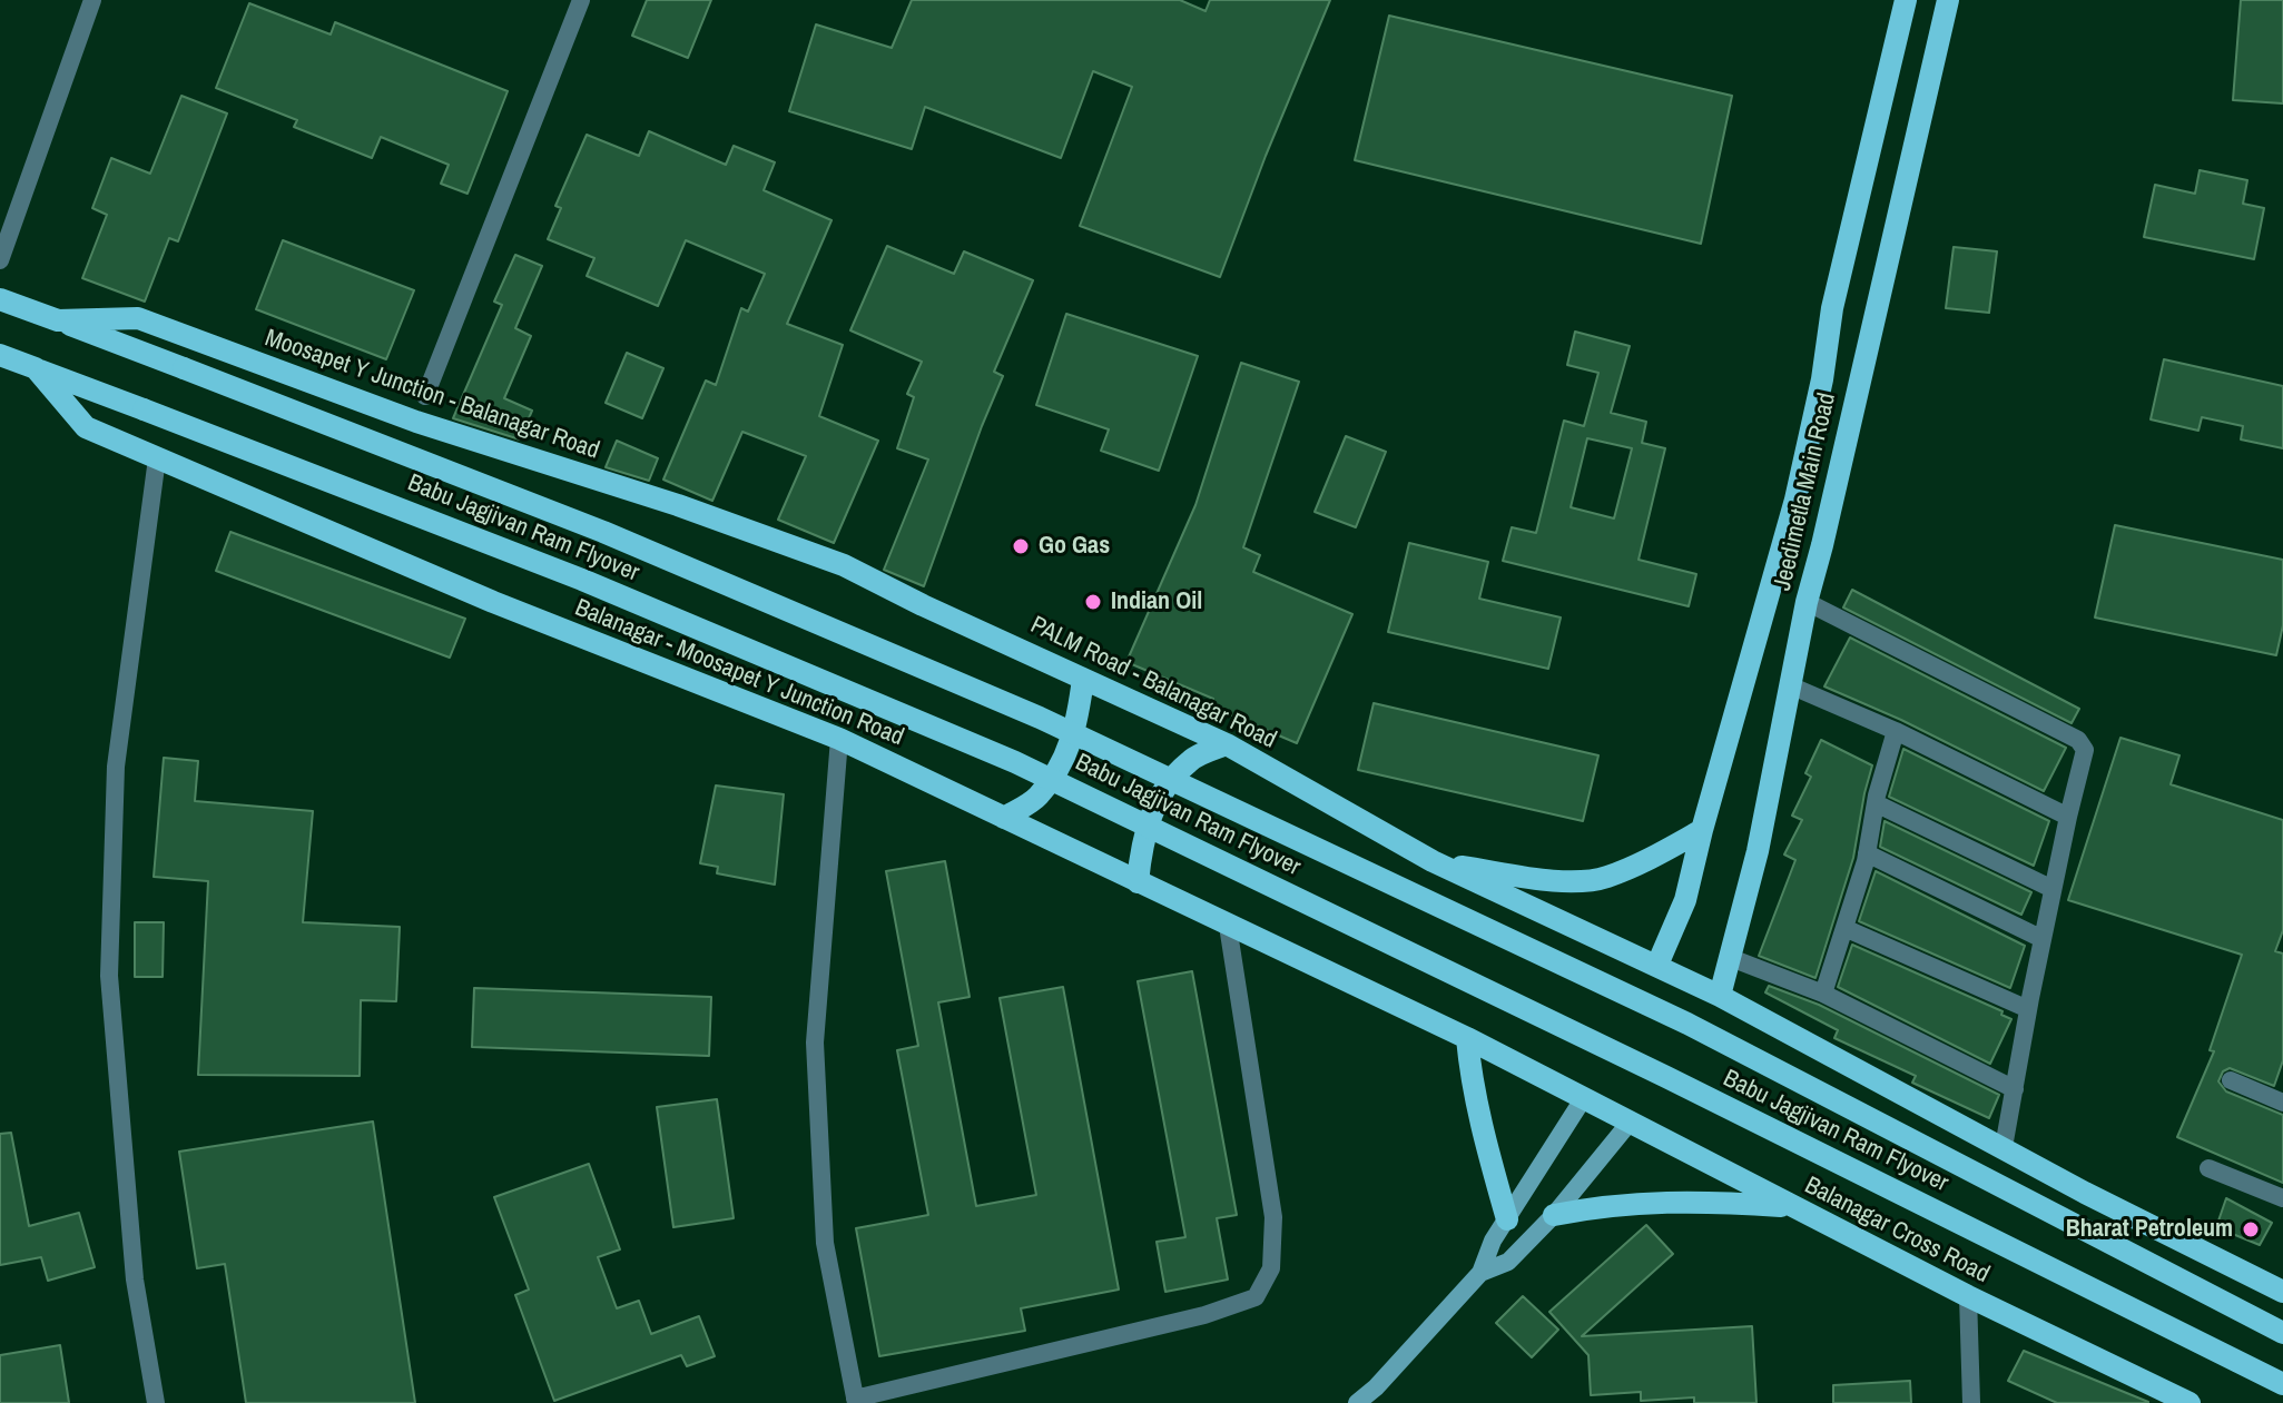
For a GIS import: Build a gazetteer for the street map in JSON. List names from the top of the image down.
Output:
{
  "streets": {
    "main road": [
      "Moosapet Y Junction - Balanagar Road",
      "Jeedimetla Main Road",
      "Babu Jagjivan Ram Flyover",
      "Balanagar - Moosapet Y Junction Road",
      "PALM Road - Balanagar Road",
      "Balanagar Cross Road"
    ]
  },
  "crossings": [
    ["Moosapet Y Junction - Balanagar Road", "Babu Jagjivan Ram Flyover"],
    ["Moosapet Y Junction - Balanagar Road", "PALM Road - Balanagar Road"],
    ["Jeedimetla Main Road", "PALM Road - Balanagar Road"],
    ["Babu Jagjivan Ram Flyover", "Balanagar - Moosapet Y Junction Road"]
  ],
  "places": ["Go Gas", "Indian Oil", "Bharat Petroleum"]
}
